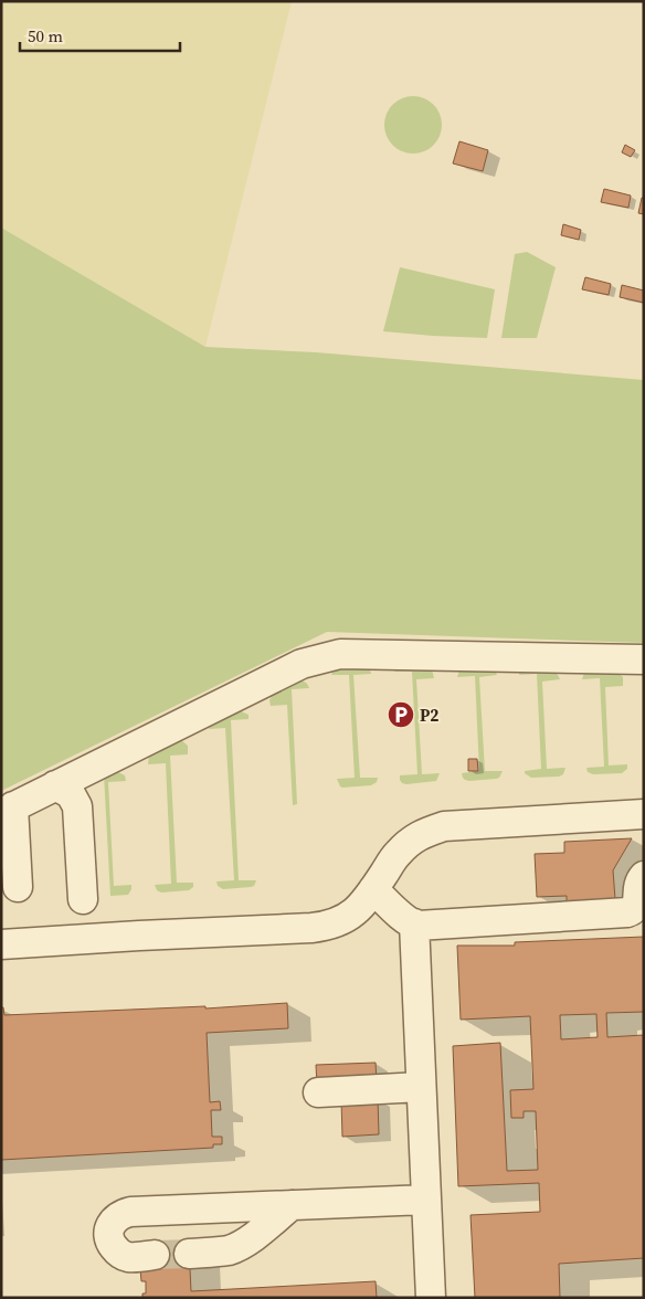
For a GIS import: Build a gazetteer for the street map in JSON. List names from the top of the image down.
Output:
{
  "places": {
    "parking": ["P2"]
  },
  "scale_bar": "50 m"
}
